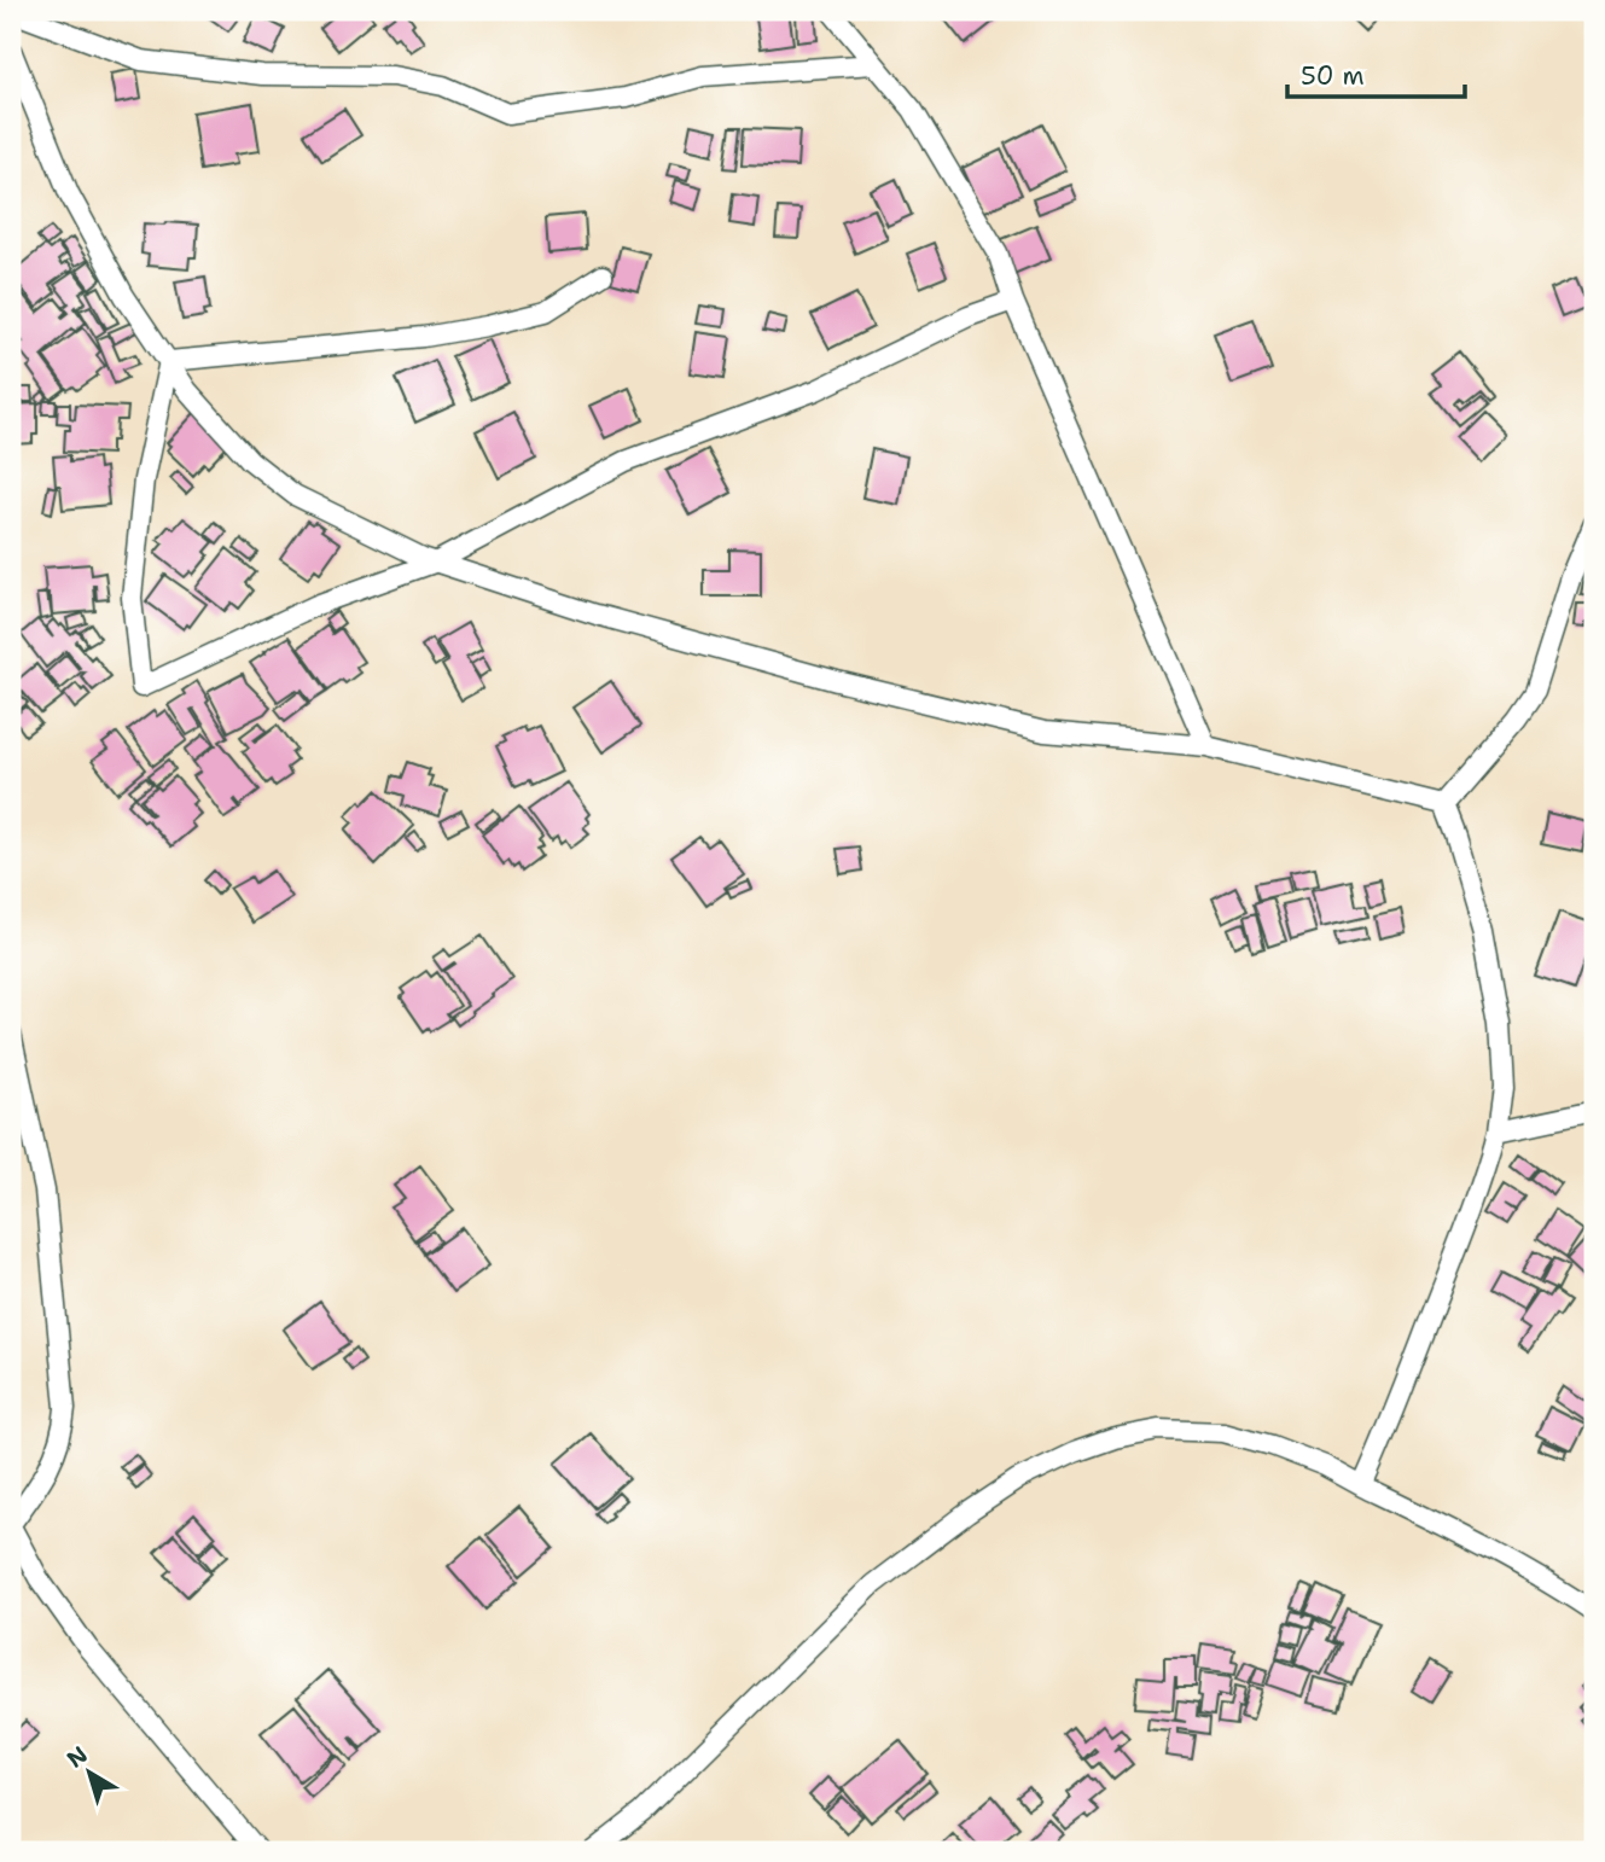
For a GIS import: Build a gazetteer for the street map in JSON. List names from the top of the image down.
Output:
{
  "scale_bar": "50 m",
  "north": "top left"
}
